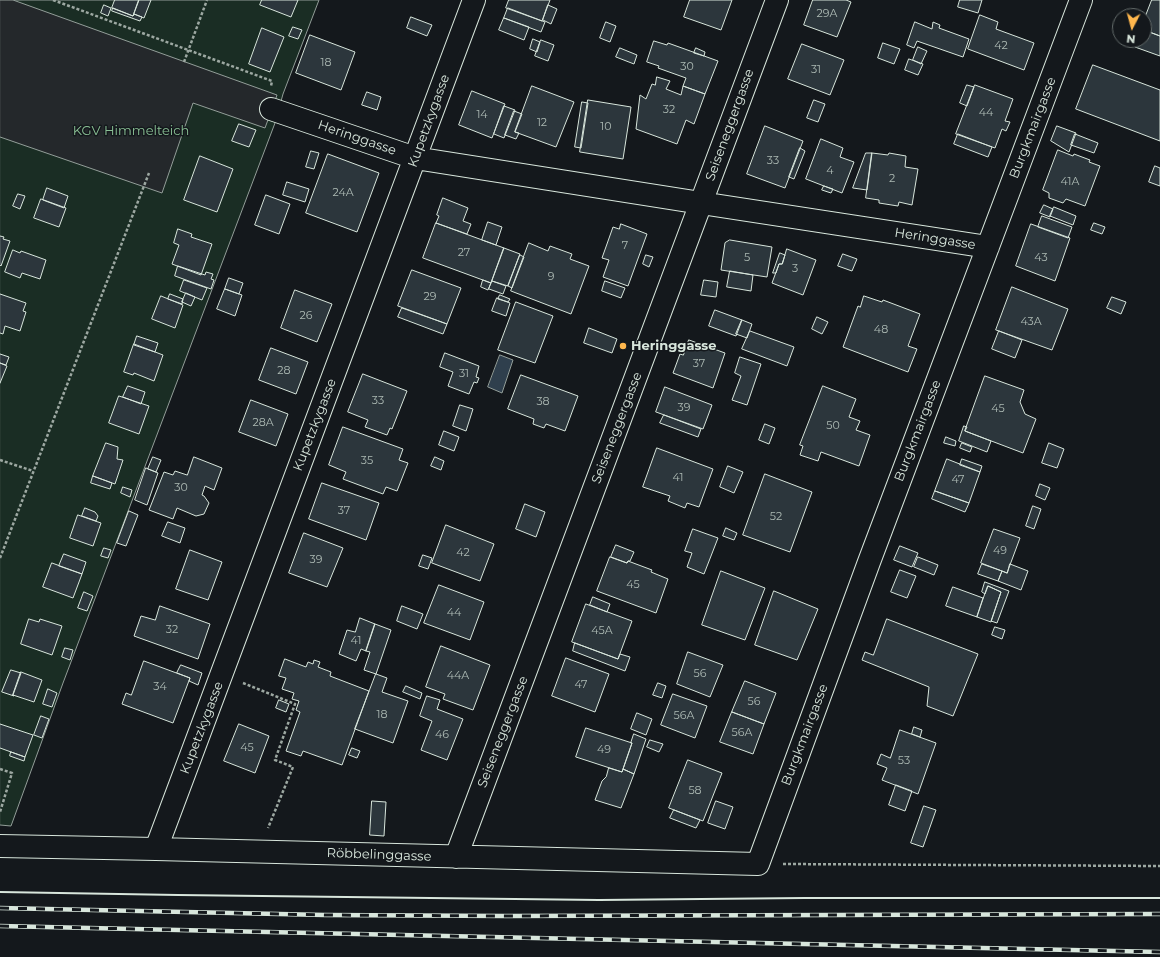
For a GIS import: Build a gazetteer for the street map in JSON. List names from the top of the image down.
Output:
{
  "streets": {
    "street": [
      "Kupetzkygasse",
      "Seiseneggergasse",
      "Burgkmairgasse",
      "Heringgasse",
      "Röbbelinggasse"
    ]
  },
  "crossings": [
    ["Kupetzkygasse", "Heringgasse"],
    ["Kupetzkygasse", "Röbbelinggasse"],
    ["Seiseneggergasse", "Heringgasse"],
    ["Seiseneggergasse", "Röbbelinggasse"],
    ["Burgkmairgasse", "Heringgasse"],
    ["Burgkmairgasse", "Röbbelinggasse"]
  ],
  "parks": ["KGV Himmelteich"],
  "places": ["Heringgasse"],
  "house_numbers": [
    "29A",
    "42",
    "18",
    "30",
    "31",
    "32",
    "44",
    "14",
    "12",
    "10",
    "33",
    "4",
    "2",
    "41A",
    "24A",
    "7",
    "27",
    "5",
    "43",
    "3",
    "9",
    "29",
    "26",
    "43A",
    "48",
    "37",
    "28",
    "31",
    "33",
    "38",
    "39",
    "45",
    "28A",
    "50",
    "35",
    "41",
    "47",
    "30",
    "37",
    "52",
    "49",
    "42",
    "39",
    "45",
    "44",
    "32",
    "45A",
    "41",
    "56",
    "44A",
    "47",
    "34",
    "56",
    "18",
    "56A",
    "56A",
    "46",
    "45",
    "49",
    "53",
    "58"
  ],
  "north": "bottom"
}
